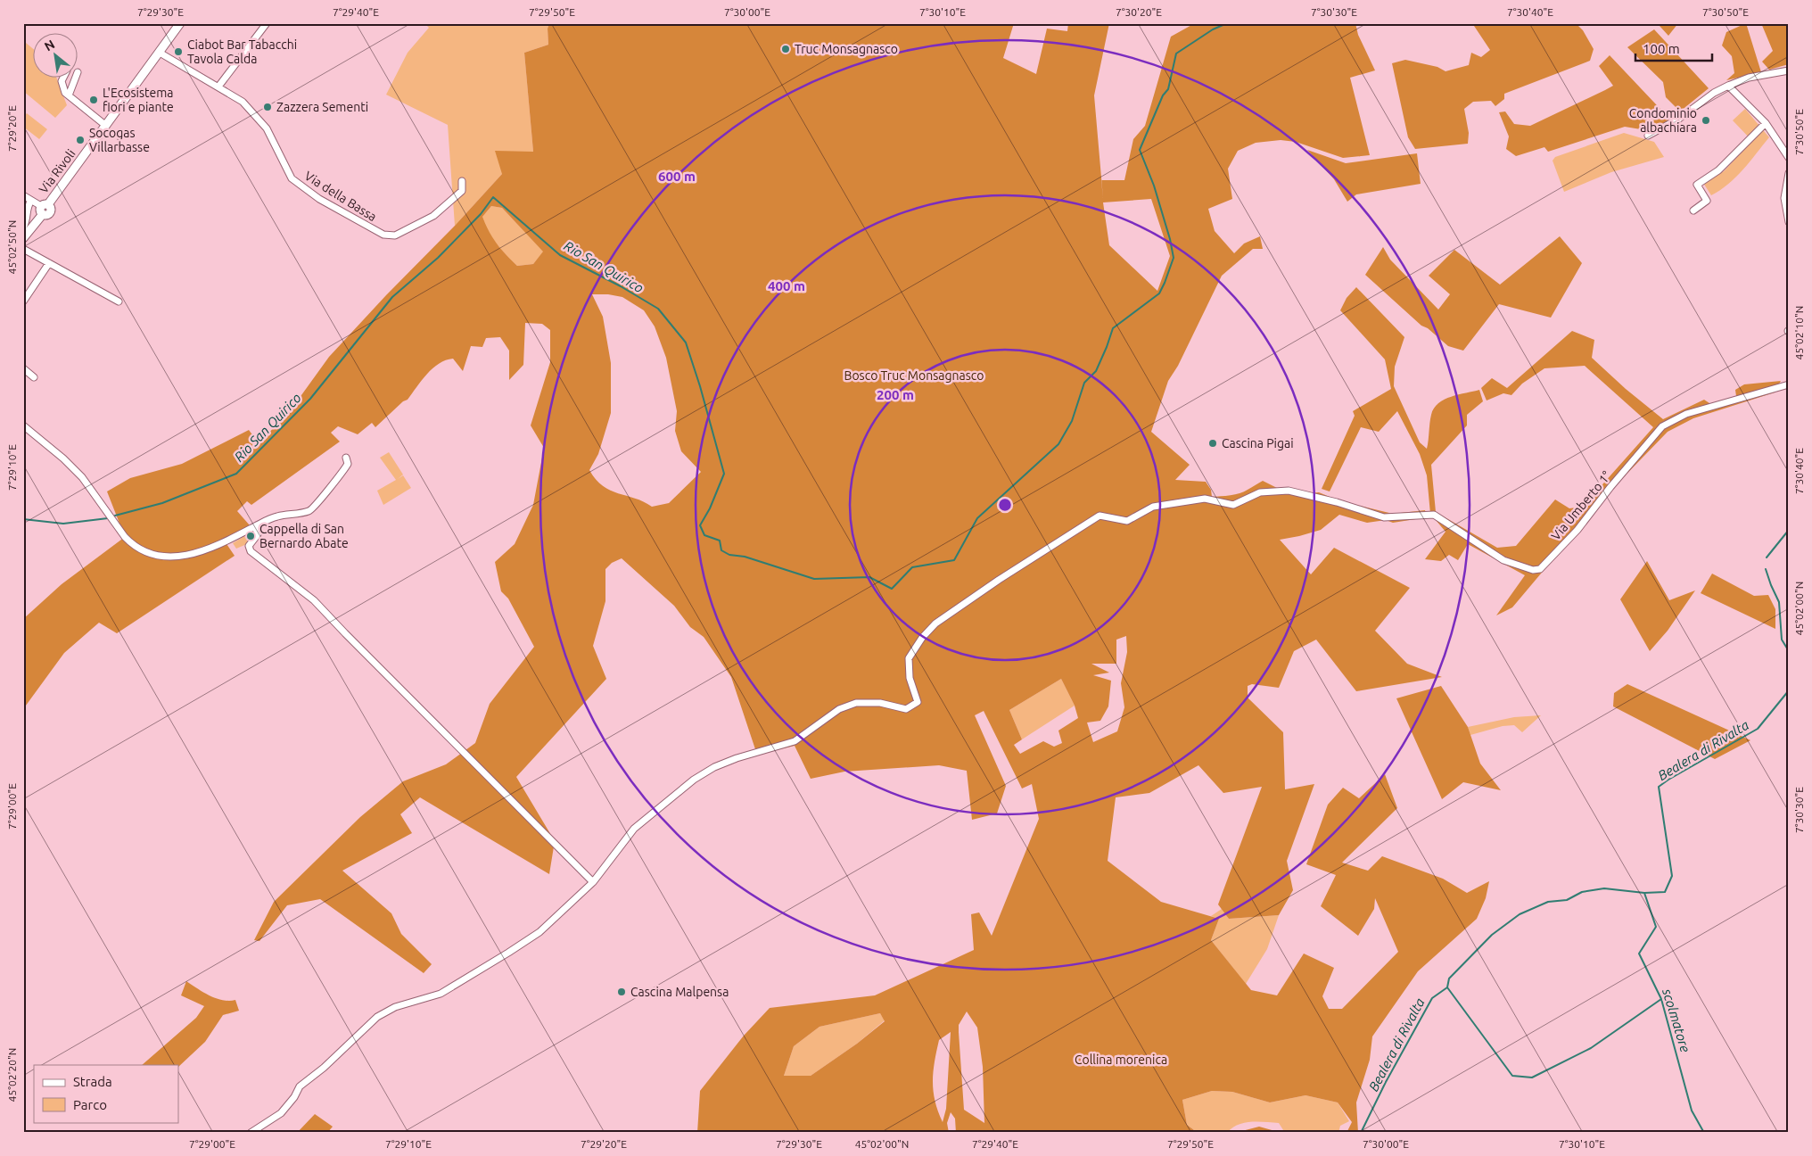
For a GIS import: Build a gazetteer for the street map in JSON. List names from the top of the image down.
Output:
{
  "streets": {
    "street": ["Via Rivoli", "Via della Bassa", "Via Umberto 1°"]
  },
  "crossings": [
    ["Via Rivoli", "Via della Bassa"]
  ],
  "water": ["Rio San Quirico", "Bealera di Rivalta", "scolmatore"],
  "parks": ["Bosco Truc Monsagnasco", "Collina morenica"],
  "places": [
    "Truc Monsagnasco",
    "Ciabot Bar Tabacchi Tavola Calda",
    "L'Ecosistema fiori e piante",
    "Zazzera Sementi",
    "Condominio albachiara",
    "Socogas Villarbasse",
    "Cascina Pigai",
    "Cappella di San Bernardo Abate",
    "Cascina Malpensa"
  ],
  "legend": ["Strada", "Parco"],
  "scale_bar": "100 m",
  "north": "top left",
  "coordinates": [
    "7°29'30\"E",
    "7°29'40\"E",
    "7°29'50\"E",
    "7°30'00\"E",
    "7°30'10\"E",
    "7°30'20\"E",
    "7°30'30\"E",
    "7°30'40\"E",
    "7°30'50\"E",
    "7°29'20\"E",
    "45°02'50\"N",
    "45°02'10\"N",
    "7°29'10\"E",
    "45°02'00\"N",
    "7°29'00\"E",
    "45°02'20\"N"
  ],
  "rings": ["600 m", "400 m", "200 m"]
}
